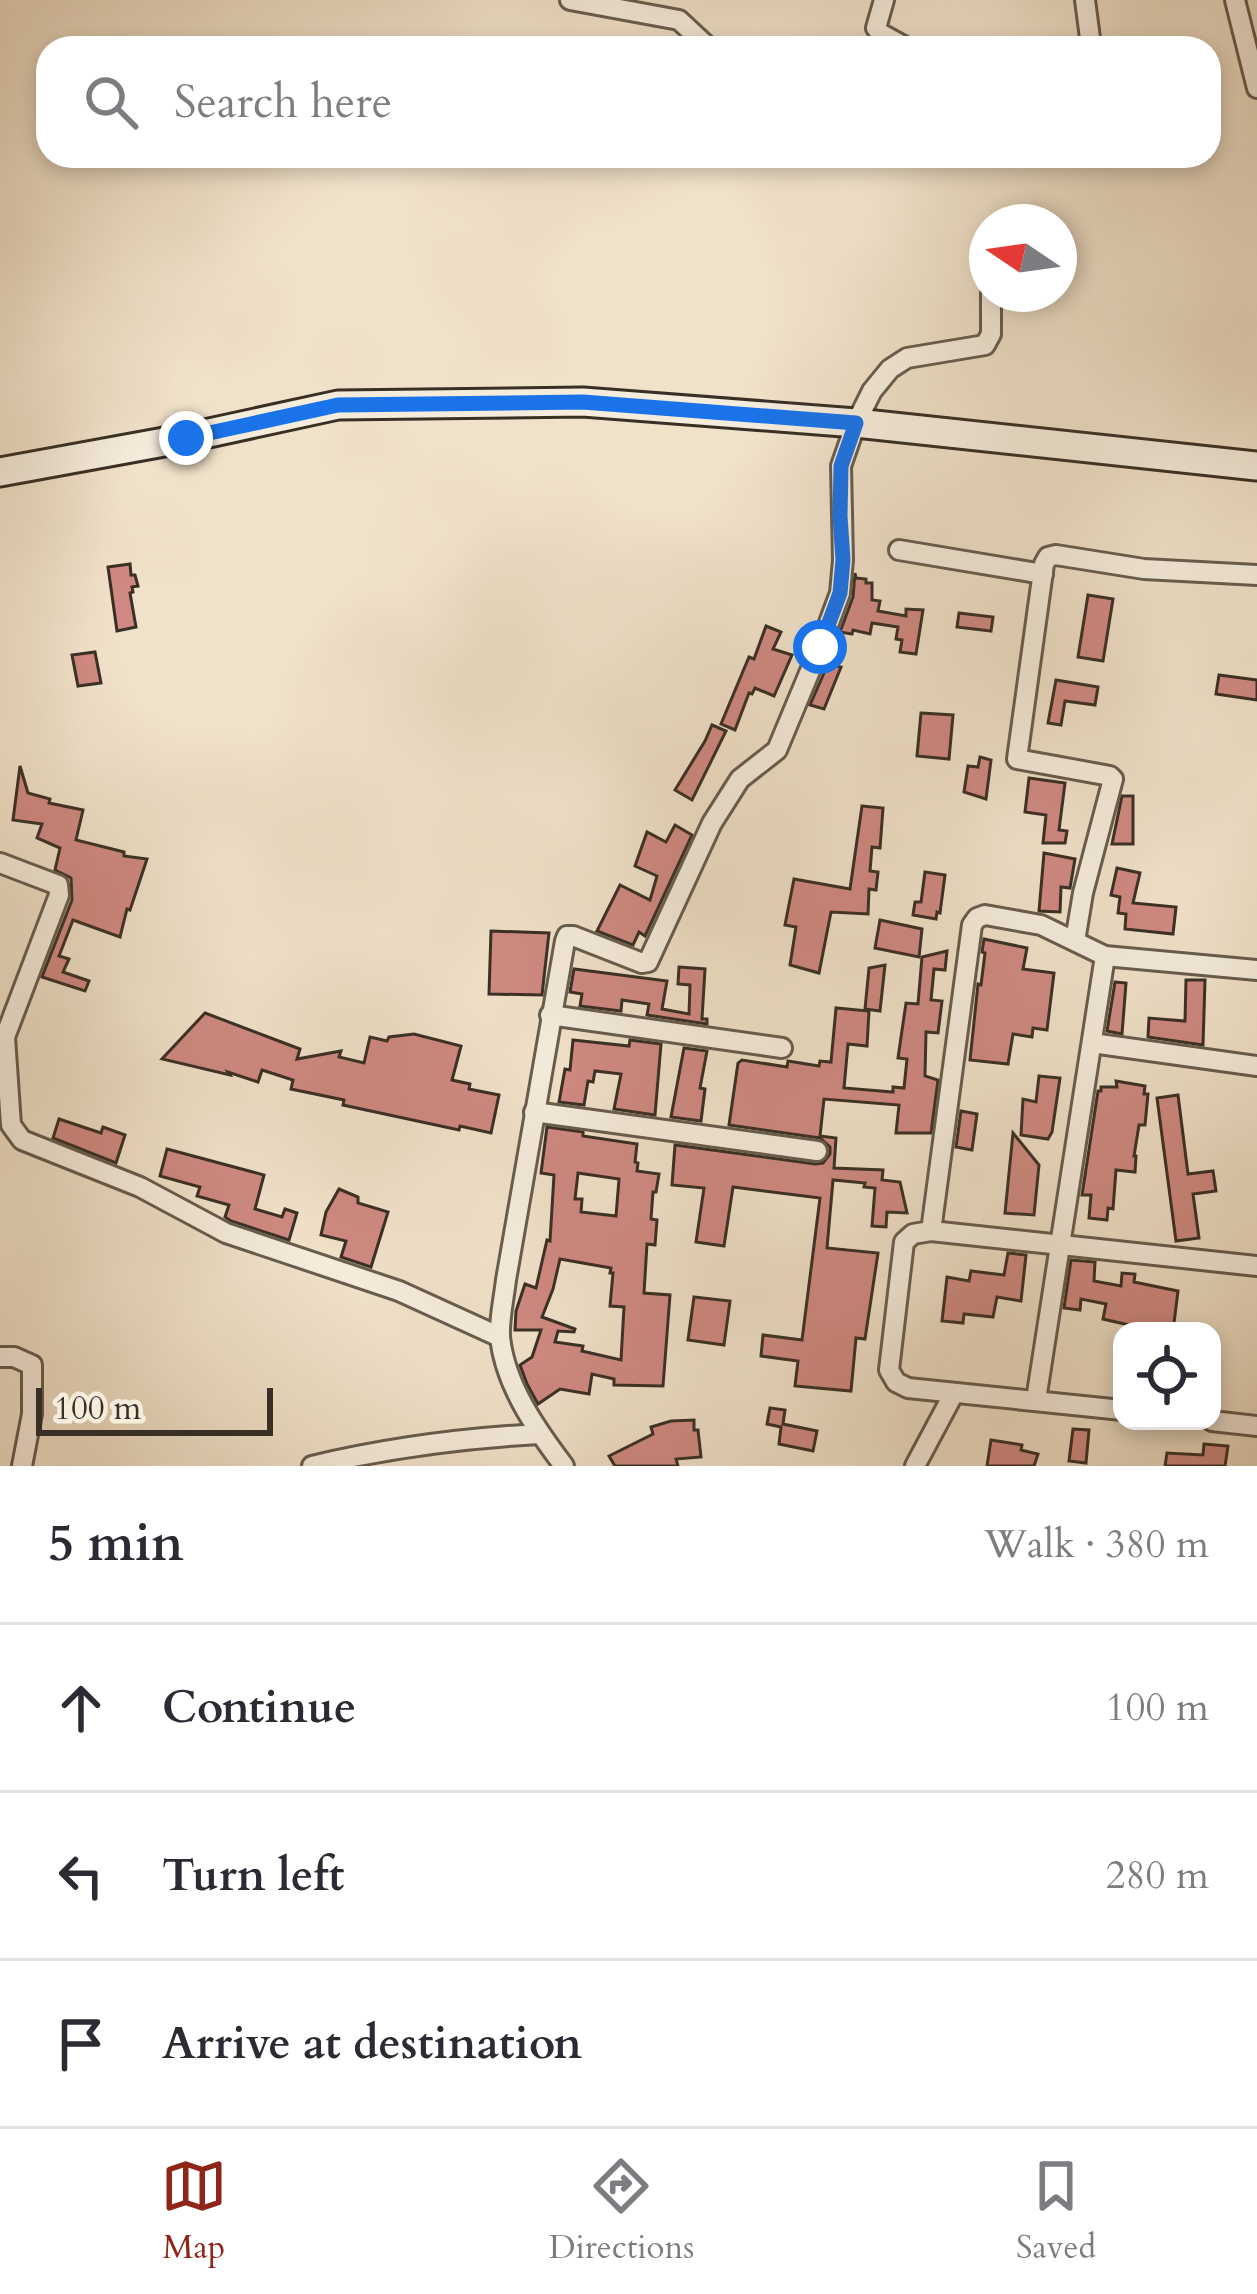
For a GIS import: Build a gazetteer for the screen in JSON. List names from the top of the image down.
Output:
{
  "scale_bar": "100 m",
  "north": "left",
  "page": {
    "search": "Search here",
    "scale": "100 m",
    "heading": ["5 min", "Walk · 380 m"],
    "list": [
      ["Continue", "100 m"],
      ["Turn left", "280 m"],
      "Arrive at destination"
    ],
    "nav": ["Map", "Directions", "Saved"]
  }
}
